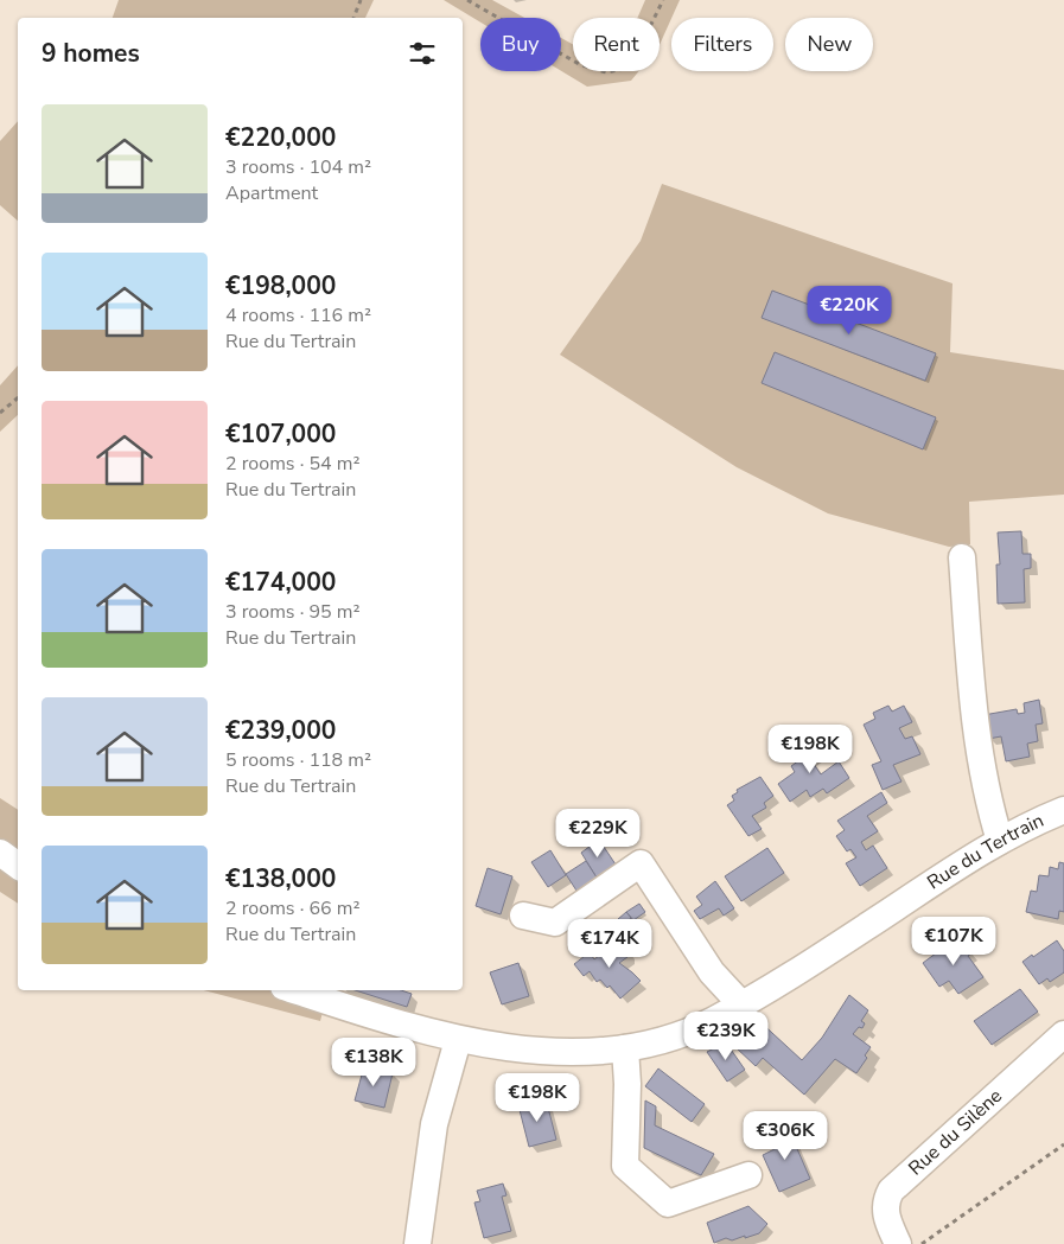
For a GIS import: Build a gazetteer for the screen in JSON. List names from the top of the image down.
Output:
{
  "streets": {
    "street": ["Rue du Tertrain", "Rue du Silène"]
  },
  "page": {
    "chip": [
      "Buy",
      "Rent",
      "Filters",
      "New"
    ],
    "heading": "9 homes",
    "list": [
      {
        "name": "€220,000",
        "note": "3 rooms · 104 m² · Apartment"
      },
      {
        "name": "€198,000",
        "note": "4 rooms · 116 m² · Rue du Tertrain"
      },
      {
        "name": "€107,000",
        "note": "2 rooms · 54 m² · Rue du Tertrain"
      },
      {
        "name": "€174,000",
        "note": "3 rooms · 95 m² · Rue du Tertrain"
      },
      {
        "name": "€239,000",
        "note": "5 rooms · 118 m² · Rue du Tertrain"
      },
      {
        "name": "€138,000",
        "note": "2 rooms · 66 m² · Rue du Tertrain"
      }
    ],
    "price": [
      "€220K",
      "€198K",
      "€229K",
      "€107K",
      "€174K",
      "€239K",
      "€138K",
      "€198K",
      "€306K"
    ]
  }
}
